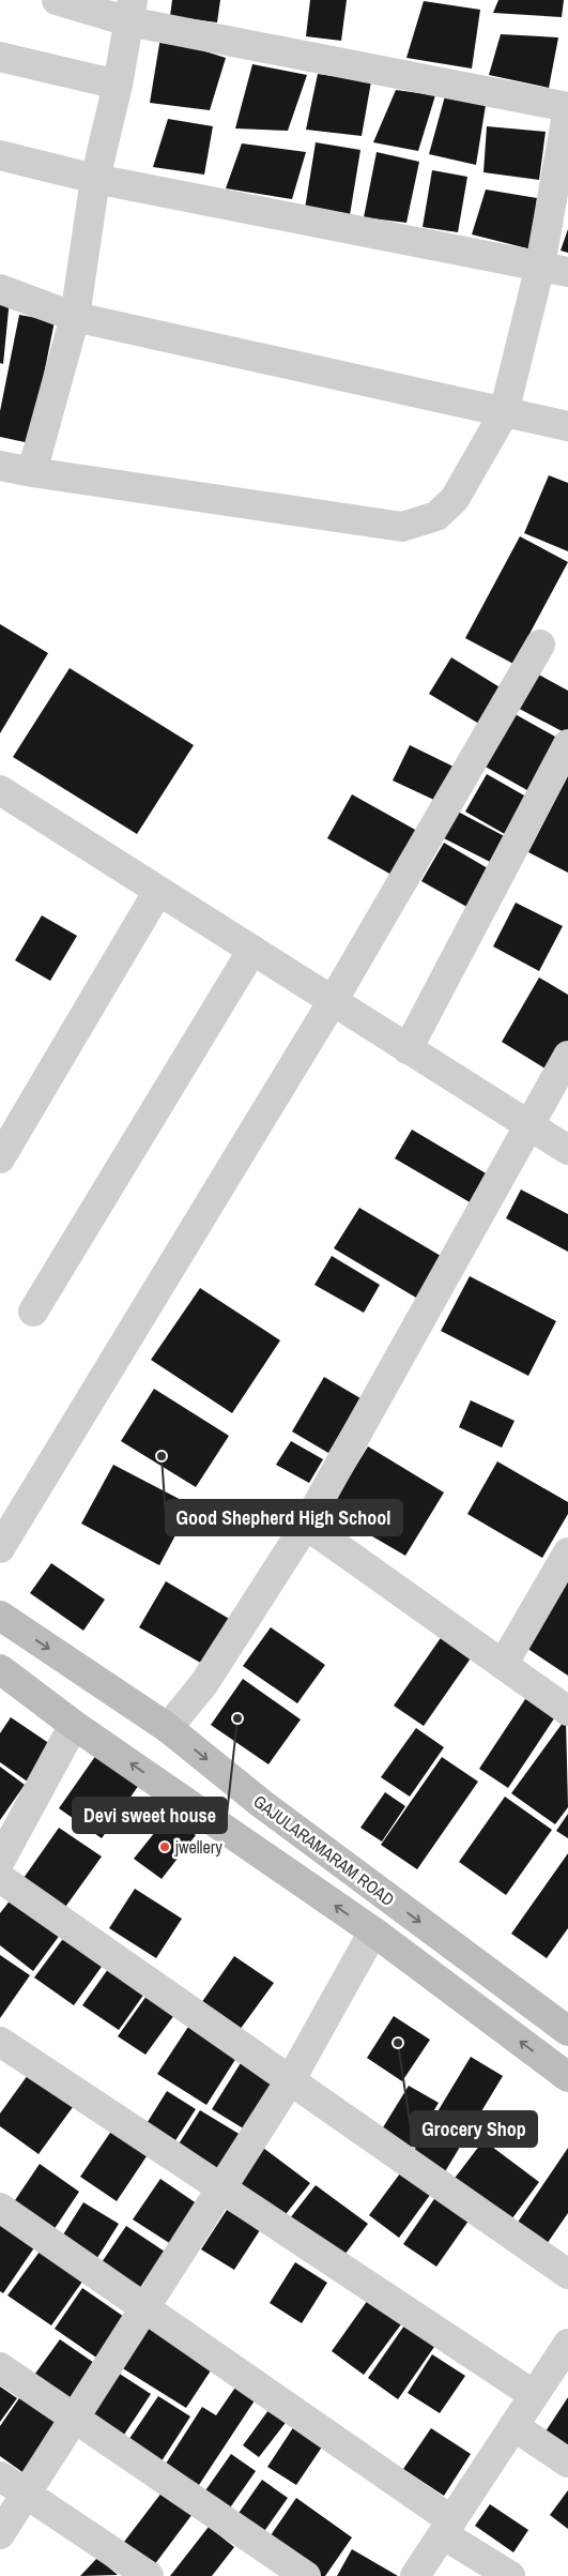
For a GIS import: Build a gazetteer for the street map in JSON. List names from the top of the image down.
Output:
{
  "streets": {
    "main road": ["GAJULARAMARAM ROAD"]
  },
  "places": [
    "Good Shepherd High School",
    "Devi sweet house",
    "jwellery",
    "Grocery Shop"
  ]
}
